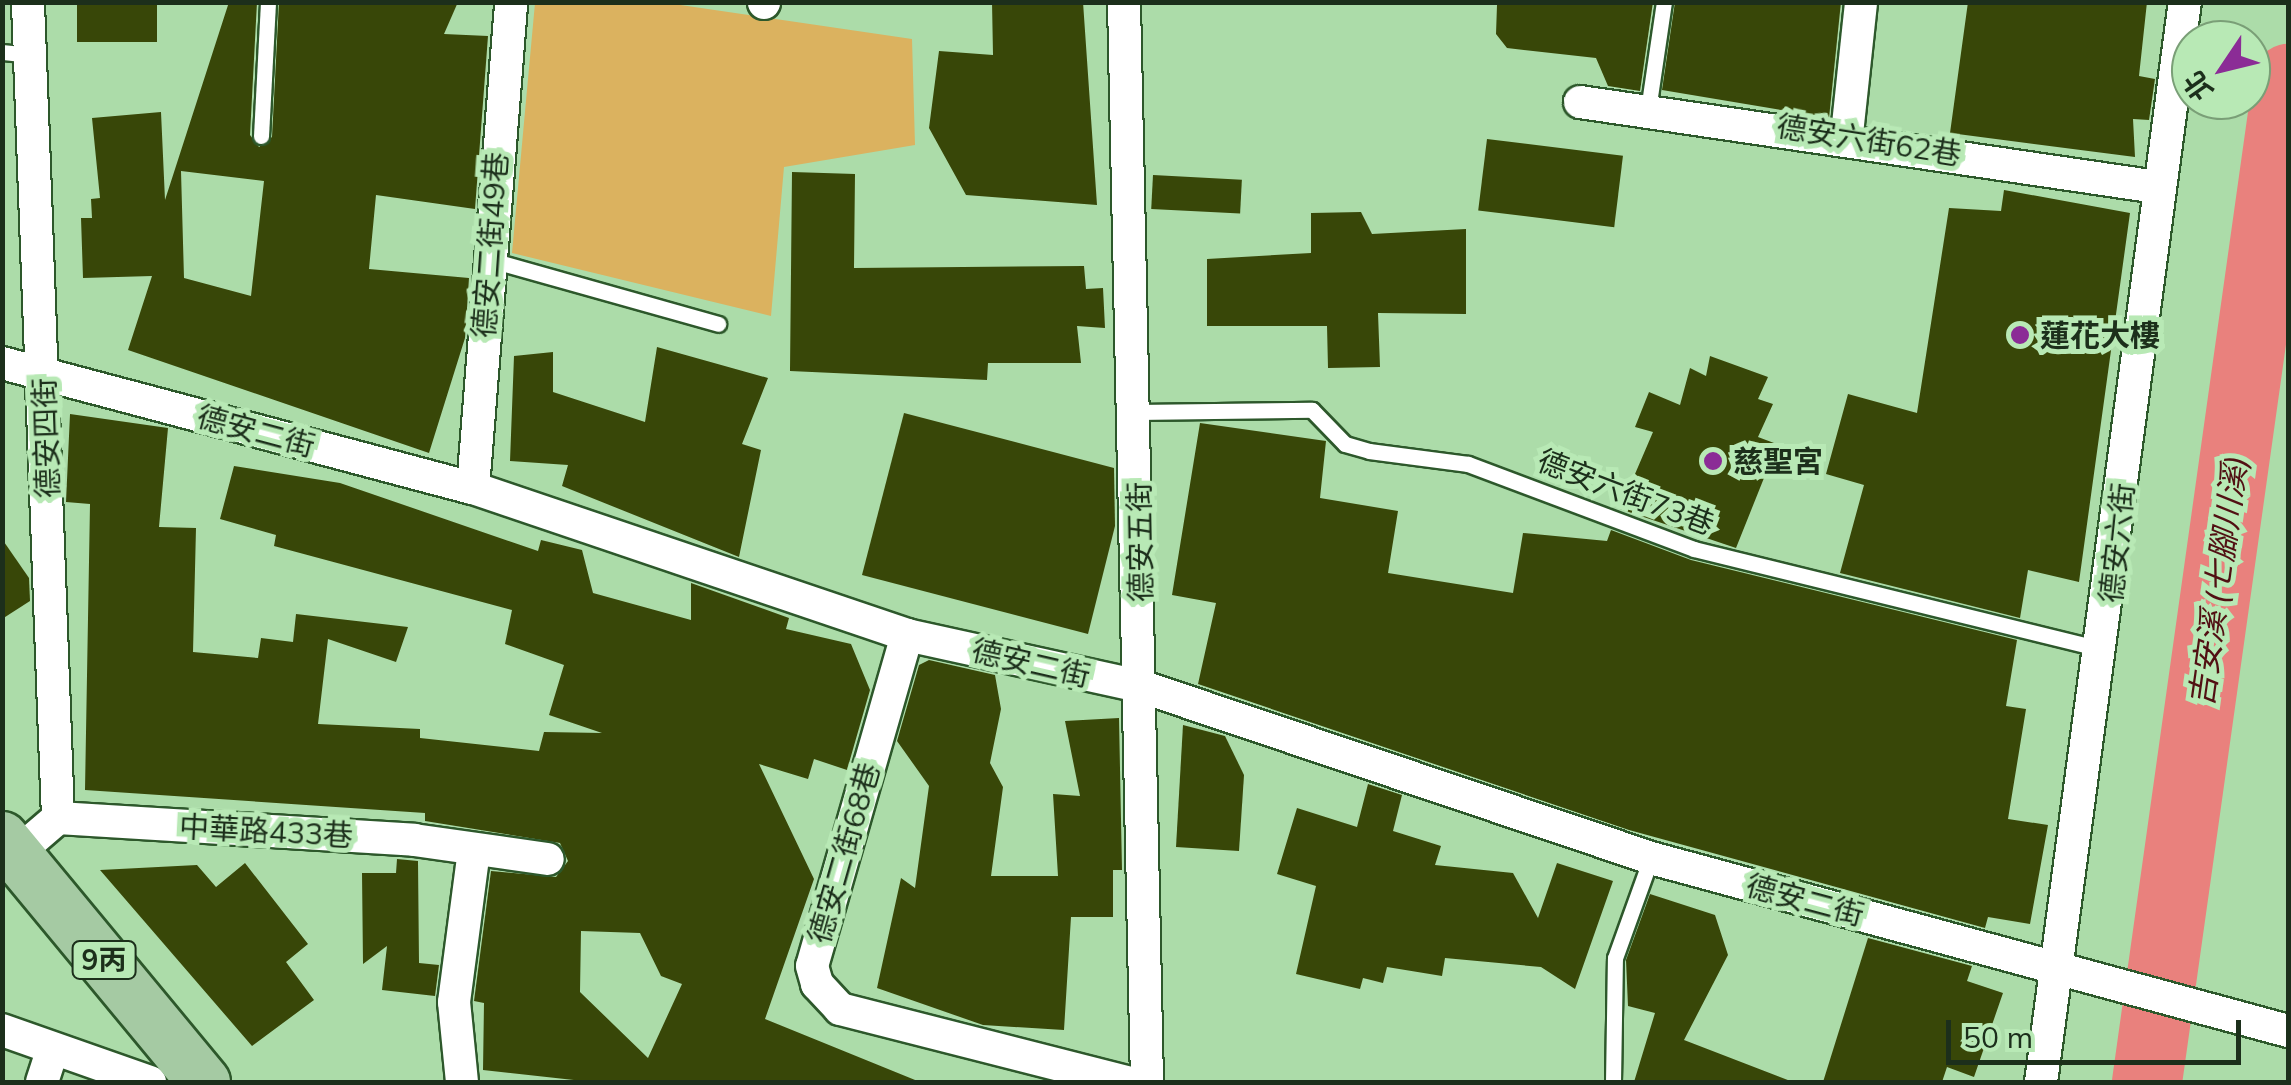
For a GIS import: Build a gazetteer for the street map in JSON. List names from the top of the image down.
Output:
{
  "streets": {
    "main road": ["9丙"],
    "street": [
      "德安六街62巷",
      "德安二街49巷",
      "德安二街",
      "德安四街",
      "德安五街",
      "德安六街",
      "中華路433巷",
      "德安二街68巷"
    ],
    "lane": ["德安六街73巷"]
  },
  "crossings": [
    ["德安六街62巷", "德安六街"],
    ["德安二街49巷", "德安二街"],
    ["德安二街", "德安四街"],
    ["德安二街", "德安五街"],
    ["德安二街", "德安六街"],
    ["德安二街", "德安二街68巷"],
    ["德安四街", "中華路433巷"],
    ["德安六街73巷", "德安五街"],
    ["德安六街73巷", "德安六街"]
  ],
  "water": ["吉安溪 (七腳川溪)"],
  "places": ["蓮花大樓", "慈聖宮"],
  "scale_bar": "50 m",
  "north": "bottom left"
}
